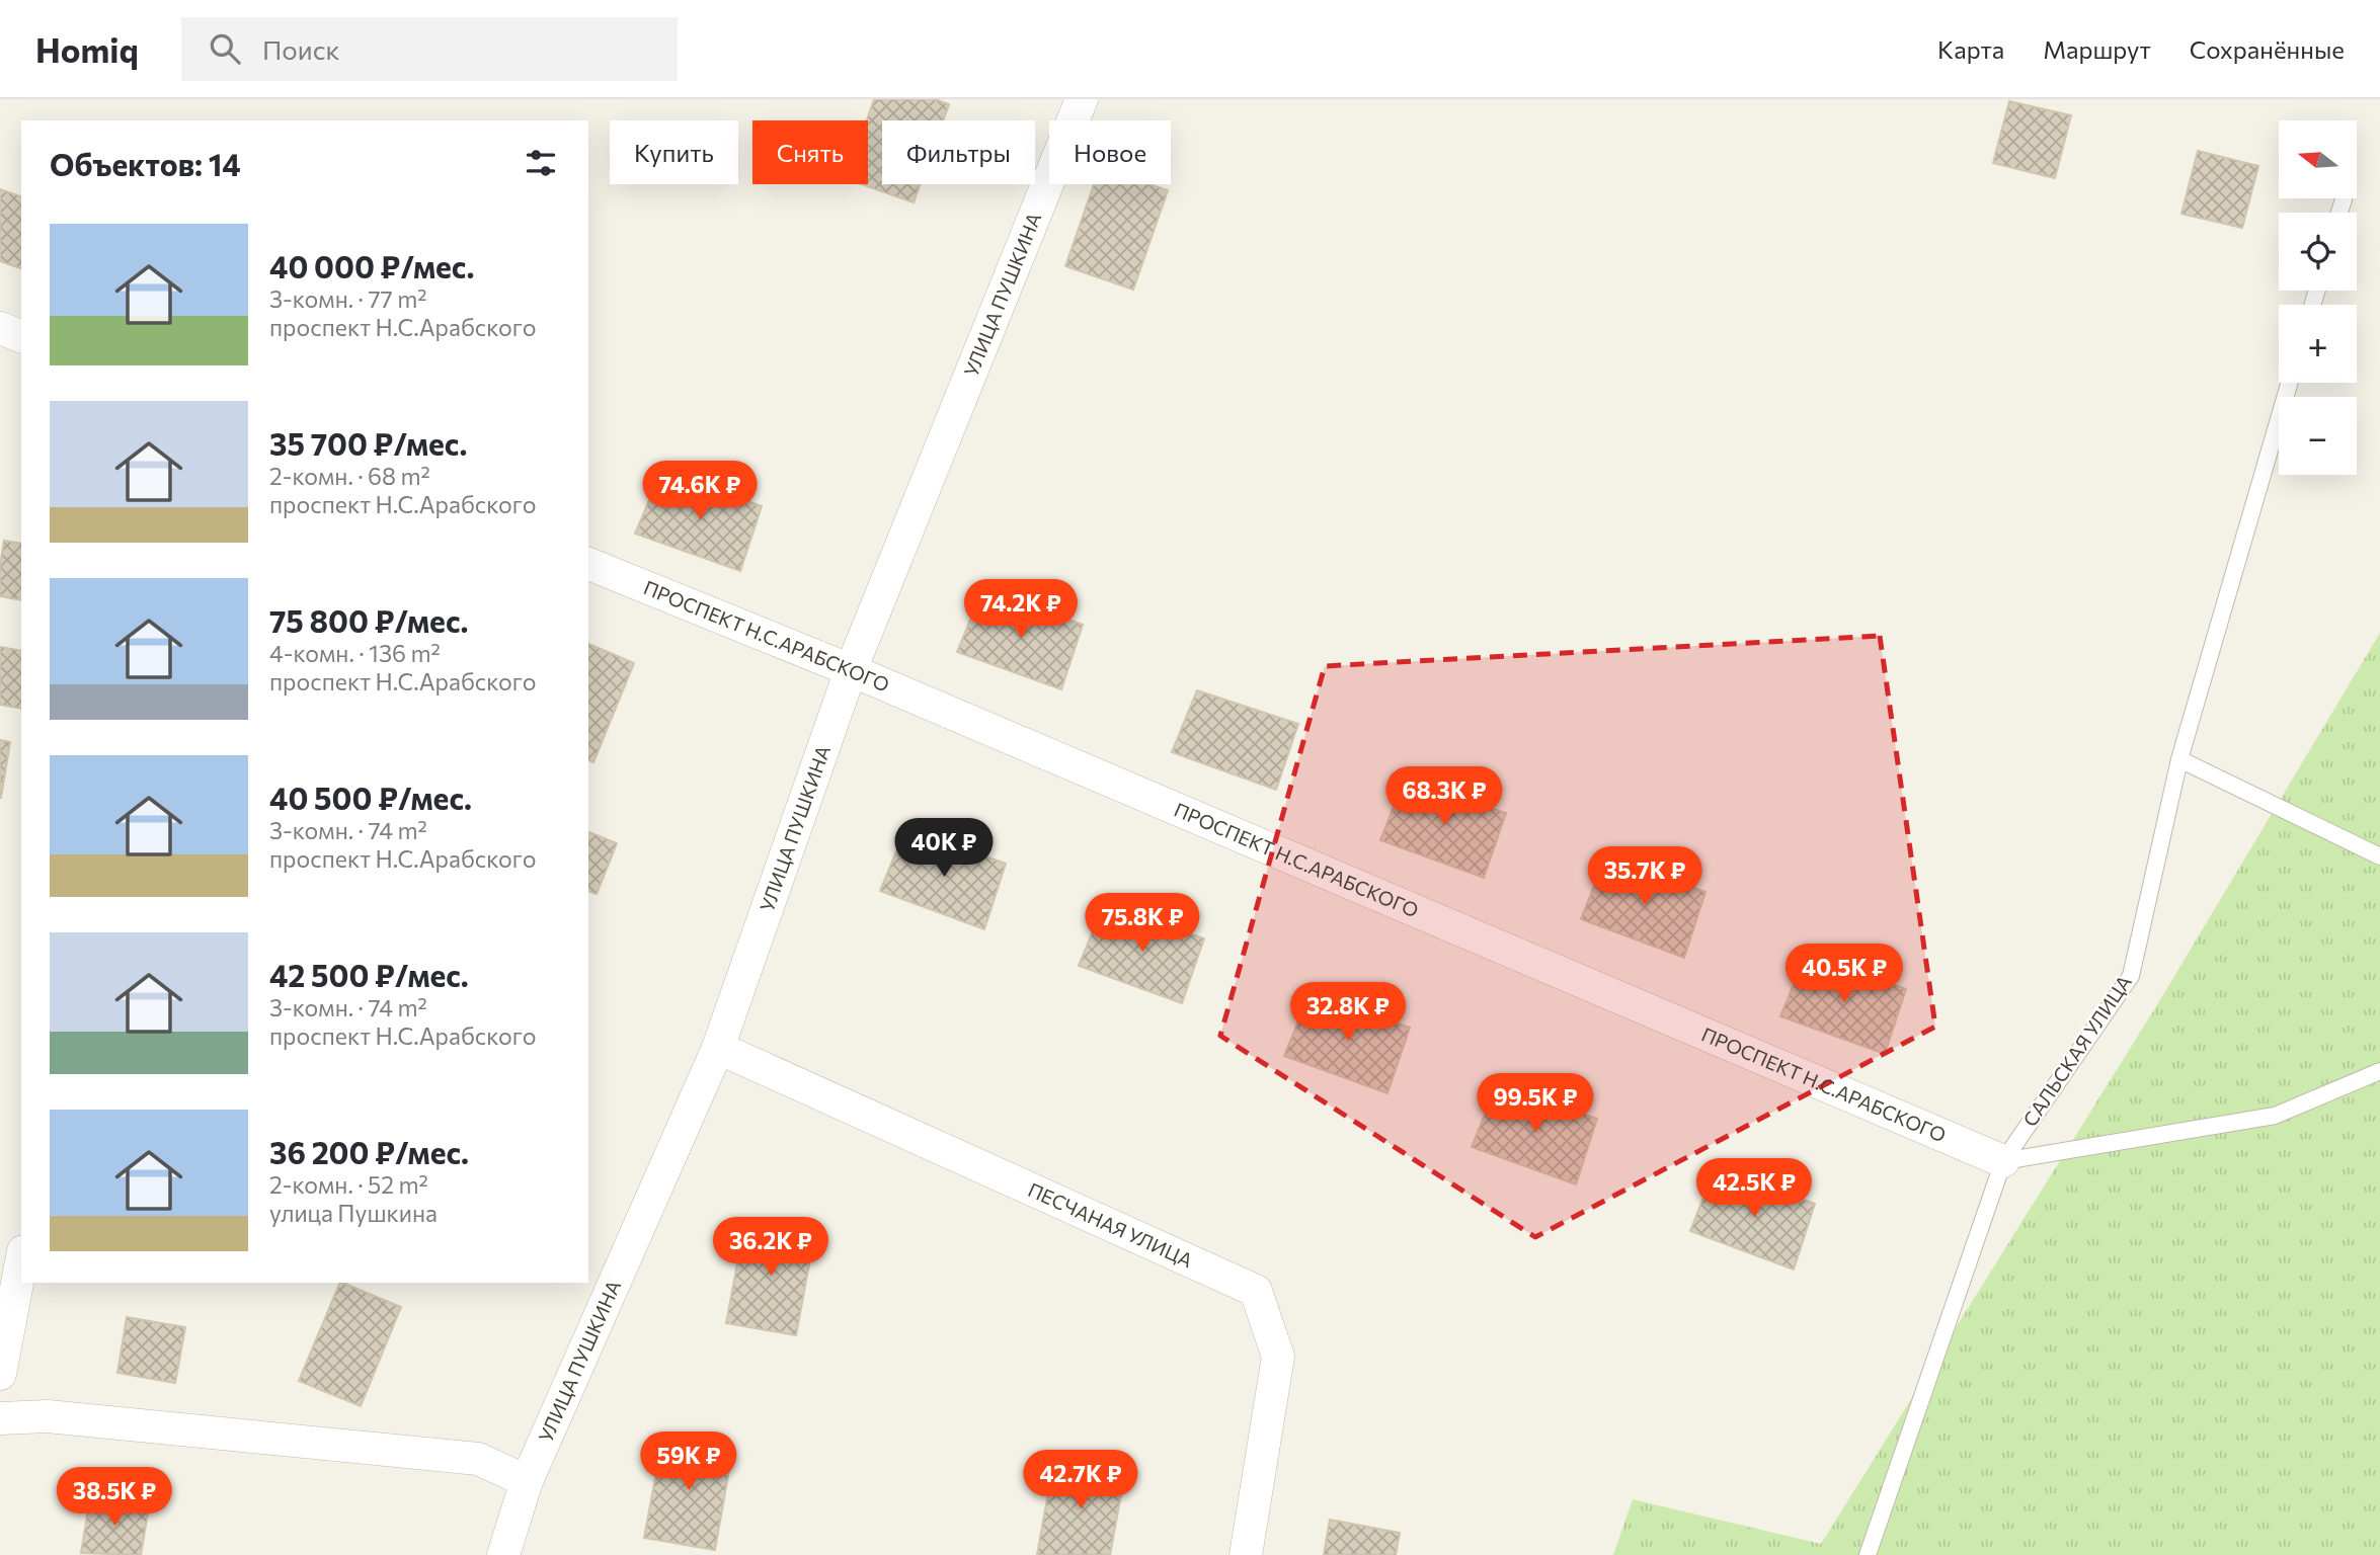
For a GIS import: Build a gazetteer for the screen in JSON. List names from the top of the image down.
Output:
{
  "streets": {
    "street": ["УЛИЦА ПУШКИНА", "ПРОСПЕКТ Н.С.АРАБСКОГО", "ПЕСЧАНАЯ УЛИЦА"],
    "lane": ["САЛЬСКАЯ УЛИЦА"]
  },
  "crossings": [
    ["УЛИЦА ПУШКИНА", "ПРОСПЕКТ Н.С.АРАБСКОГО"],
    ["УЛИЦА ПУШКИНА", "ПЕСЧАНАЯ УЛИЦА"],
    ["ПРОСПЕКТ Н.С.АРАБСКОГО", "САЛЬСКАЯ УЛИЦА"]
  ],
  "north": "left",
  "page": {
    "header": "Homiq",
    "search": "Поиск",
    "nav": ["Карта", "Маршрут", "Сохранённые"],
    "map_buttons": ["+", "−"],
    "chip": [
      "Купить",
      "Снять",
      "Фильтры",
      "Новое"
    ],
    "heading": "Объектов: 14",
    "list": [
      {
        "name": "40 000 ₽/мес.",
        "note": "3-комн. · 77 m² · проспект Н.С.Арабского"
      },
      {
        "name": "35 700 ₽/мес.",
        "note": "2-комн. · 68 m² · проспект Н.С.Арабского"
      },
      {
        "name": "75 800 ₽/мес.",
        "note": "4-комн. · 136 m² · проспект Н.С.Арабского"
      },
      {
        "name": "40 500 ₽/мес.",
        "note": "3-комн. · 74 m² · проспект Н.С.Арабского"
      },
      {
        "name": "42 500 ₽/мес.",
        "note": "3-комн. · 74 m² · проспект Н.С.Арабского"
      },
      {
        "name": "36 200 ₽/мес.",
        "note": "2-комн. · 52 m² · улица Пушкина"
      }
    ],
    "price": [
      "74.6K ₽",
      "74.2K ₽",
      "68.3K ₽",
      "40K ₽",
      "35.7K ₽",
      "75.8K ₽",
      "40.5K ₽",
      "32.8K ₽",
      "99.5K ₽",
      "42.5K ₽",
      "36.2K ₽",
      "59K ₽",
      "42.7K ₽",
      "38.5K ₽"
    ]
  }
}
